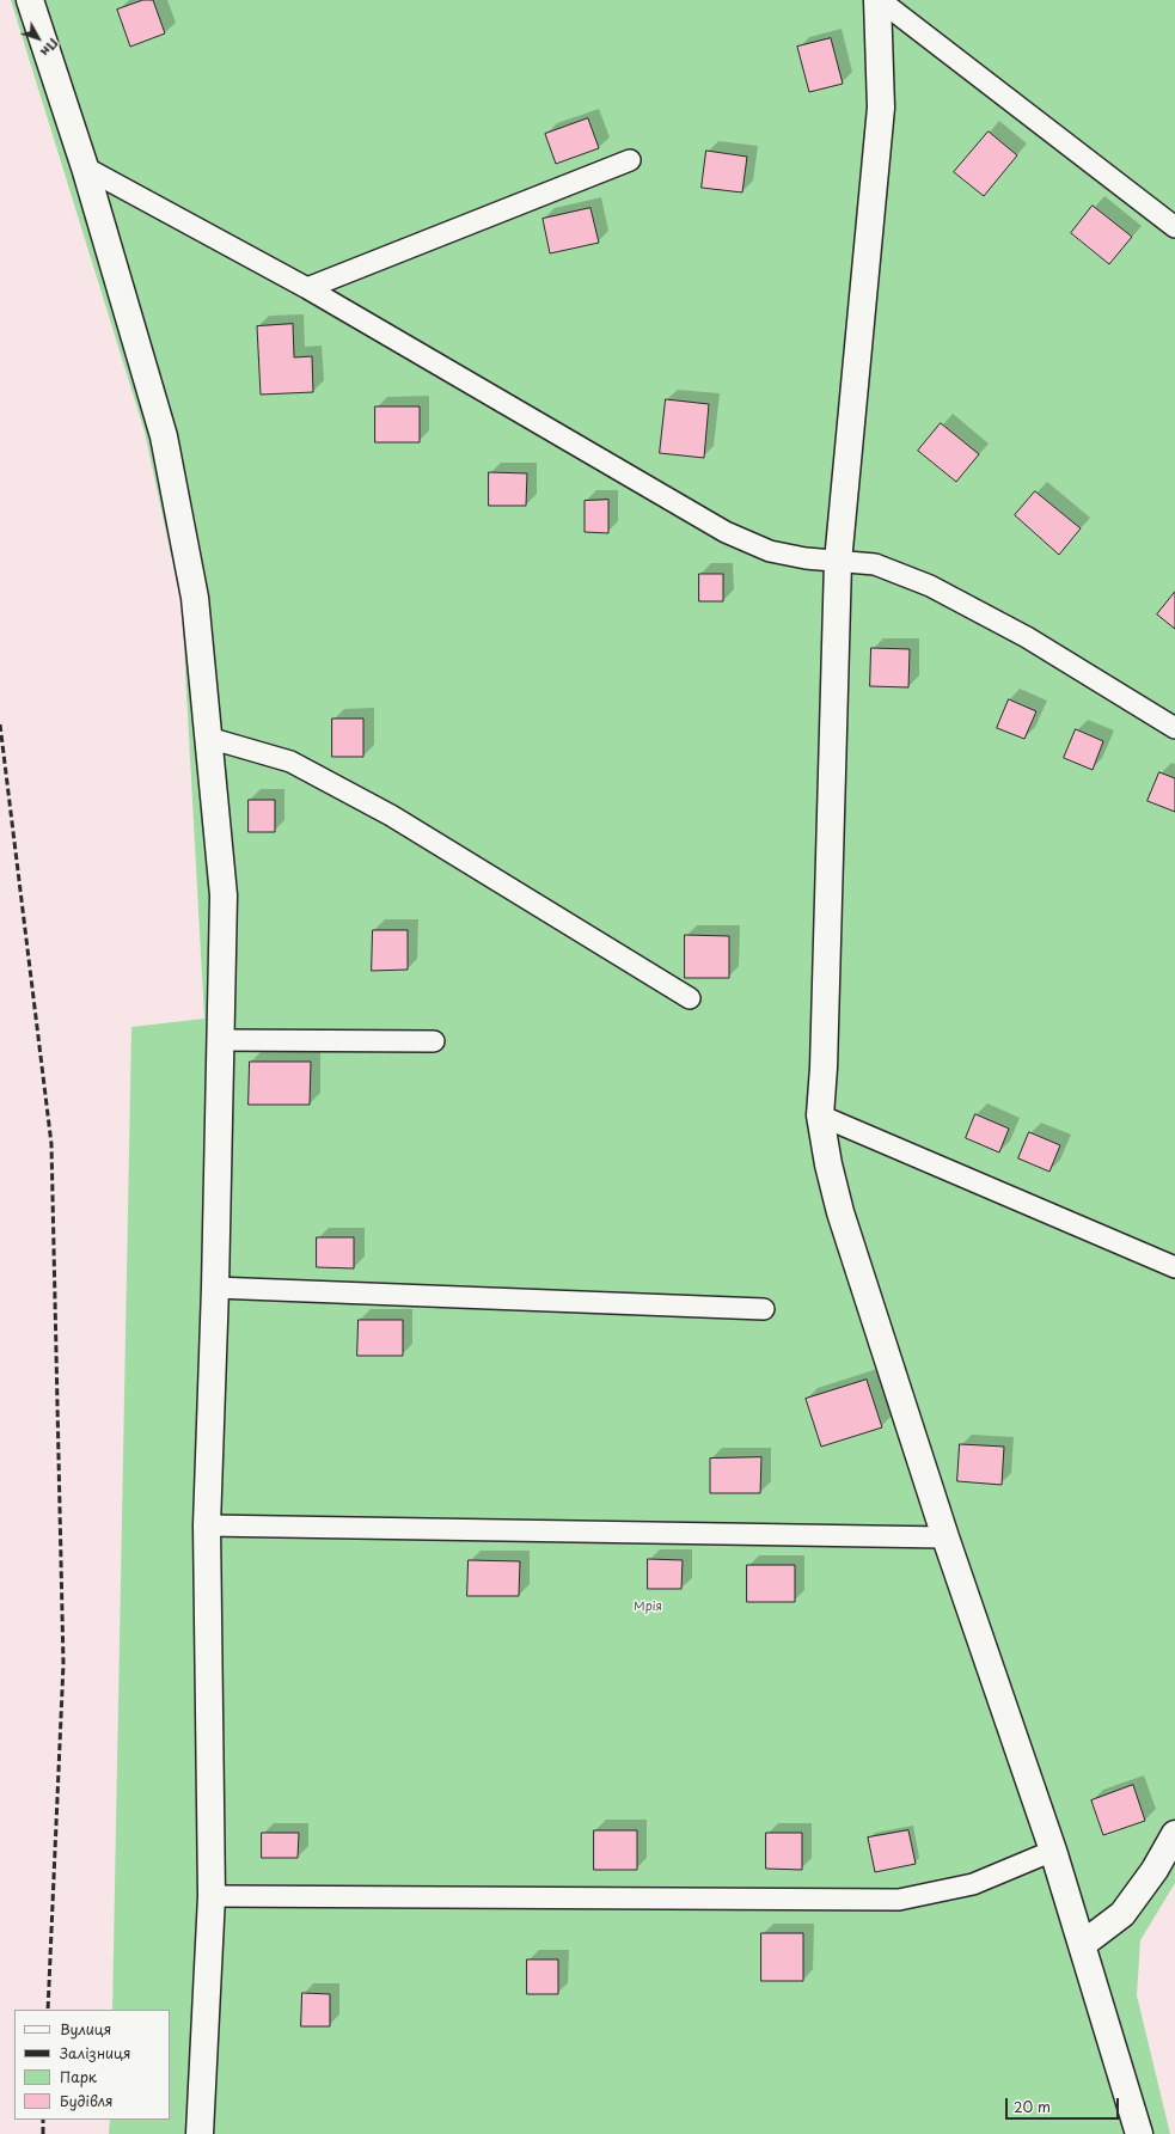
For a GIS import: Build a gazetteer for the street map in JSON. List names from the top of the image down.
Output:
{
  "parks": ["Мрія"],
  "legend": [
    "Вулиця",
    "Залізниця",
    "Парк",
    "Будівля"
  ],
  "scale_bar": "20 m",
  "north": "bottom right"
}
